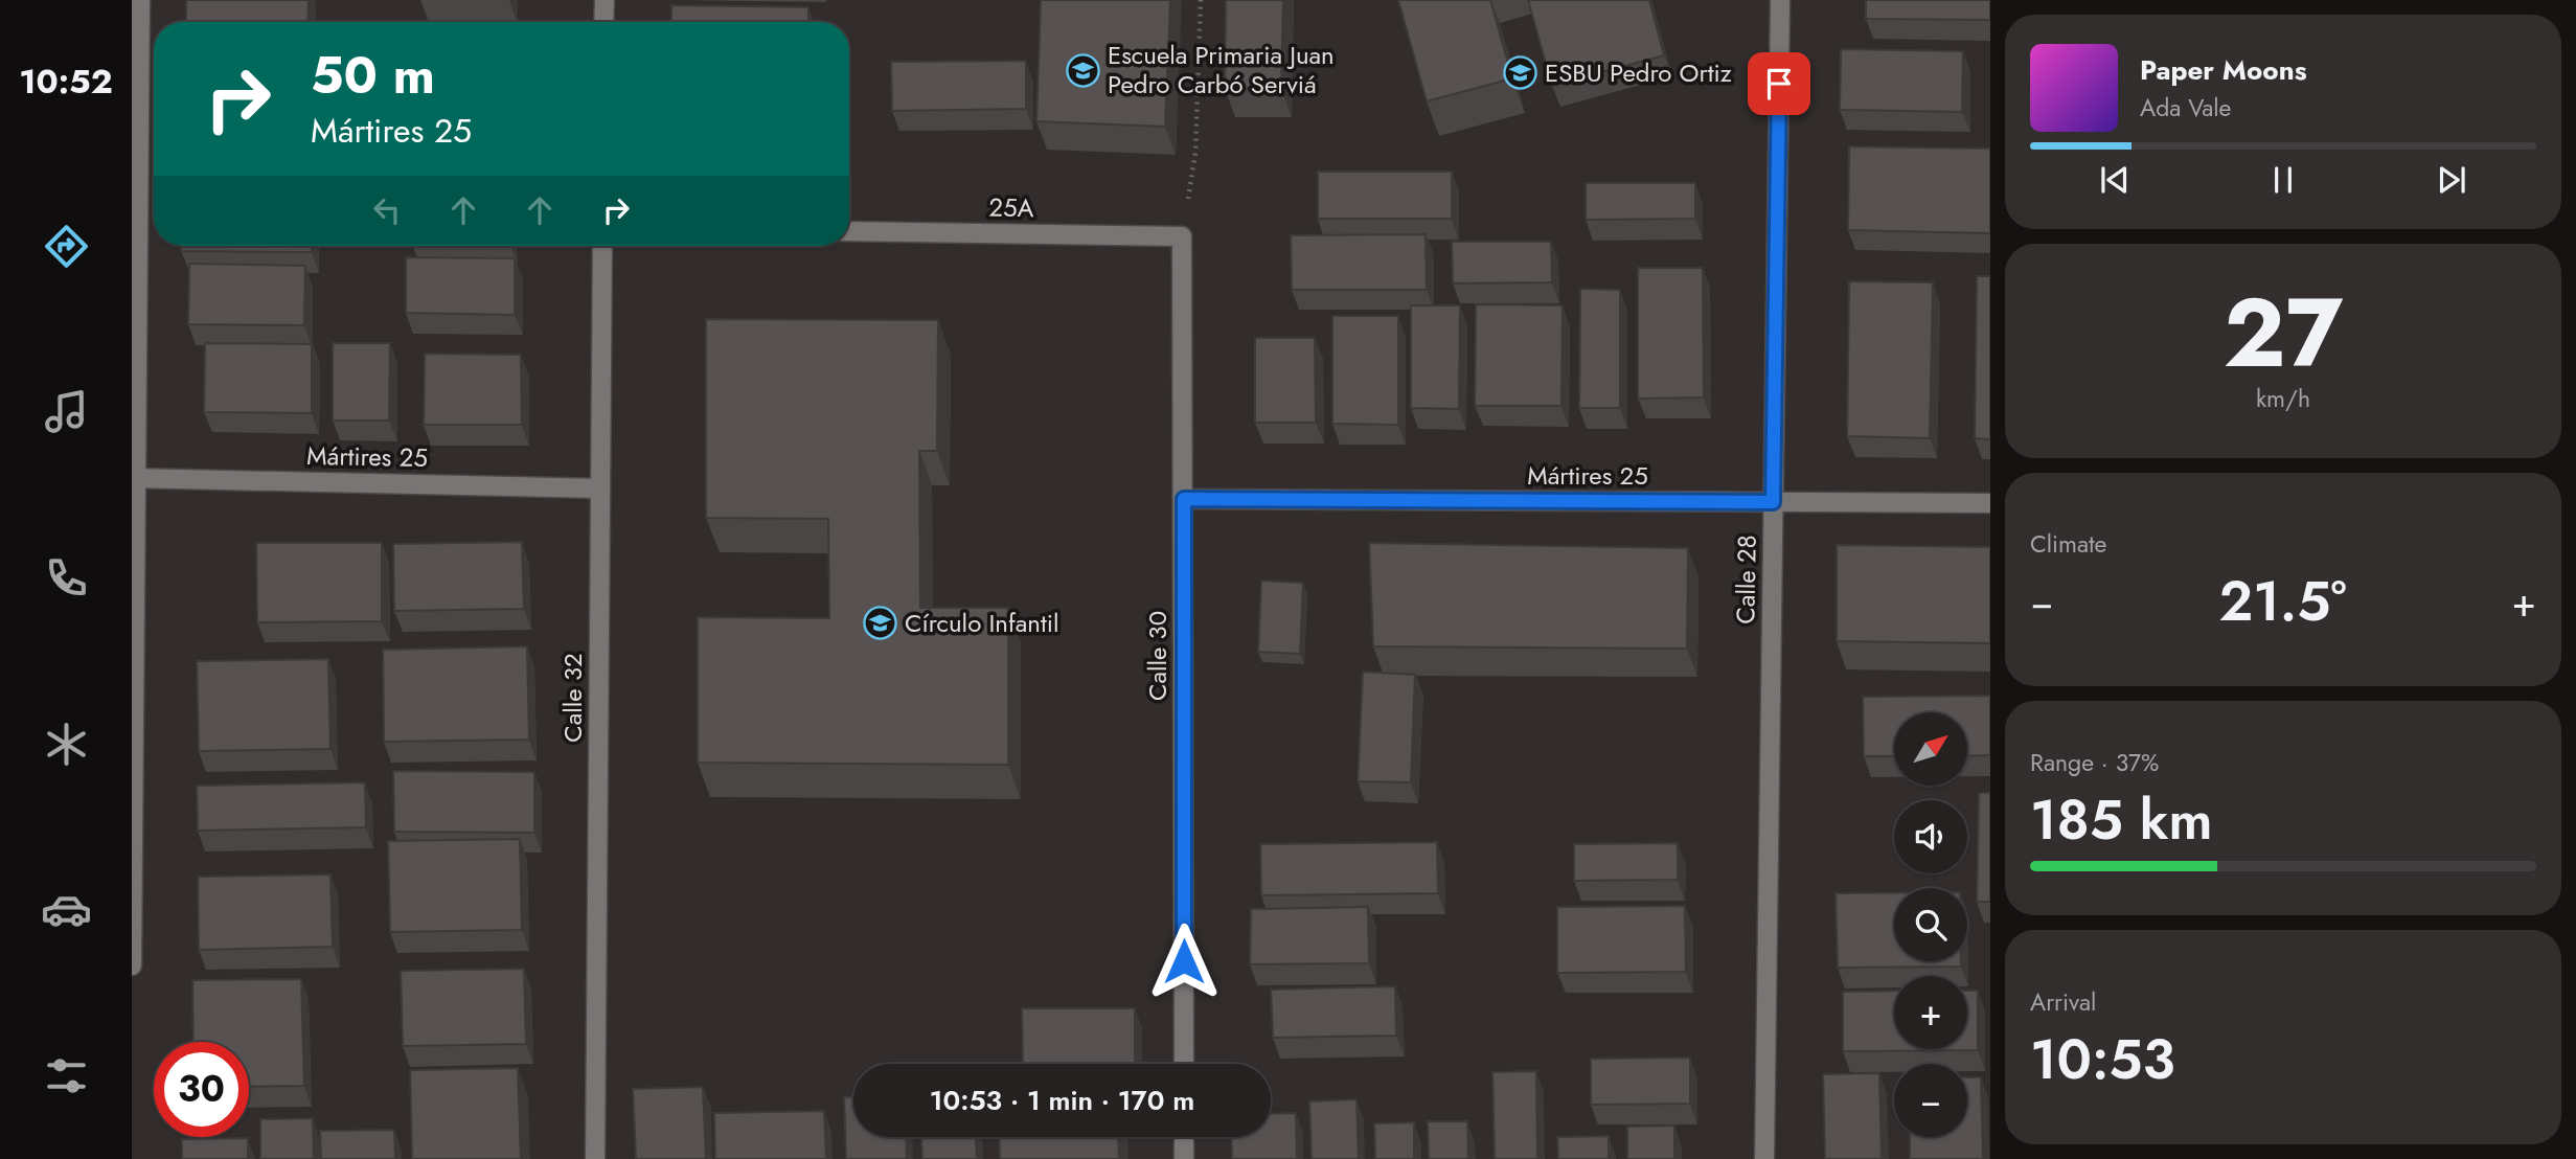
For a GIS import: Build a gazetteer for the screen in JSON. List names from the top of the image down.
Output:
{
  "streets": {
    "street": [
      "25A",
      "Mártires 25",
      "Calle 28",
      "Calle 30",
      "Calle 32"
    ]
  },
  "crossings": [
    ["25A", "Calle 30"],
    ["Mártires 25", "Calle 28"],
    ["Mártires 25", "Calle 30"],
    ["Mártires 25", "Calle 32"]
  ],
  "places": {
    "school or university": ["Escuela Primaria Juan Pedro Carbó Serviá", "ESBU Pedro Ortiz", "Círculo Infantil"]
  },
  "north": "top right",
  "page": {
    "tabs": "10:52",
    "turn": ["50 m", "Mártires 25"],
    "song": ["Paper Moons", "Ada Vale"],
    "tile": [
      ["27", "km/h"],
      "Climate",
      ["Range · 37%", "185 km"],
      ["Arrival", "10:53"]
    ],
    "heat": ["−", "21.5°", "+"],
    "map_buttons": ["+", "−"],
    "limit": "30",
    "trip": "10:53 · 1 min · 170 m"
  }
}
